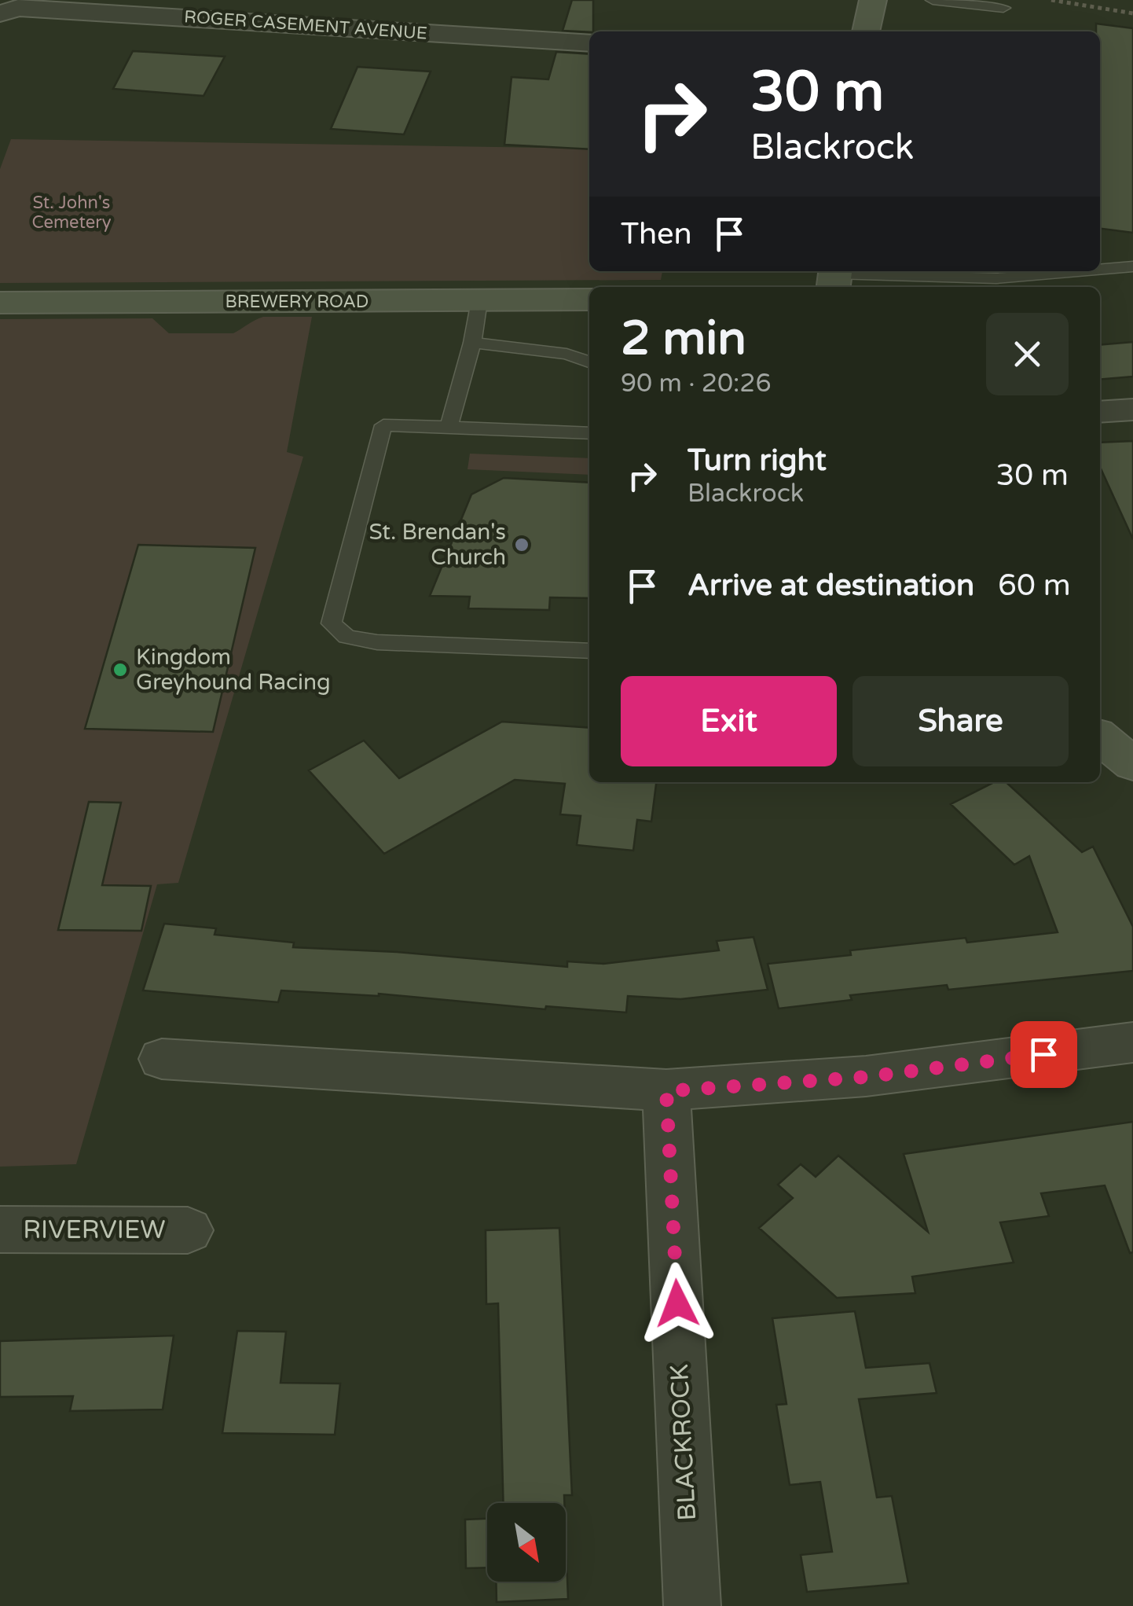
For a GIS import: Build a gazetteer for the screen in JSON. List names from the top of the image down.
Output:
{
  "streets": {
    "street": [
      "ROGER CASEMENT AVENUE",
      "BREWERY ROAD",
      "RIVERVIEW",
      "BLACKROCK"
    ]
  },
  "parks": ["St. John's Cemetery"],
  "places": ["St. Brendan's Church", "Kingdom Greyhound Racing"],
  "north": "bottom right",
  "page": {
    "turn": ["30 m", "Blackrock"],
    "then": "Then",
    "heading": ["2 min", "90 m · 20:26"],
    "list": [
      {
        "name": "Turn right",
        "note": "Blackrock",
        "value": "30 m"
      },
      {
        "name": "Arrive at destination",
        "value": "60 m"
      }
    ],
    "buttons": ["Exit", "Share"]
  }
}
